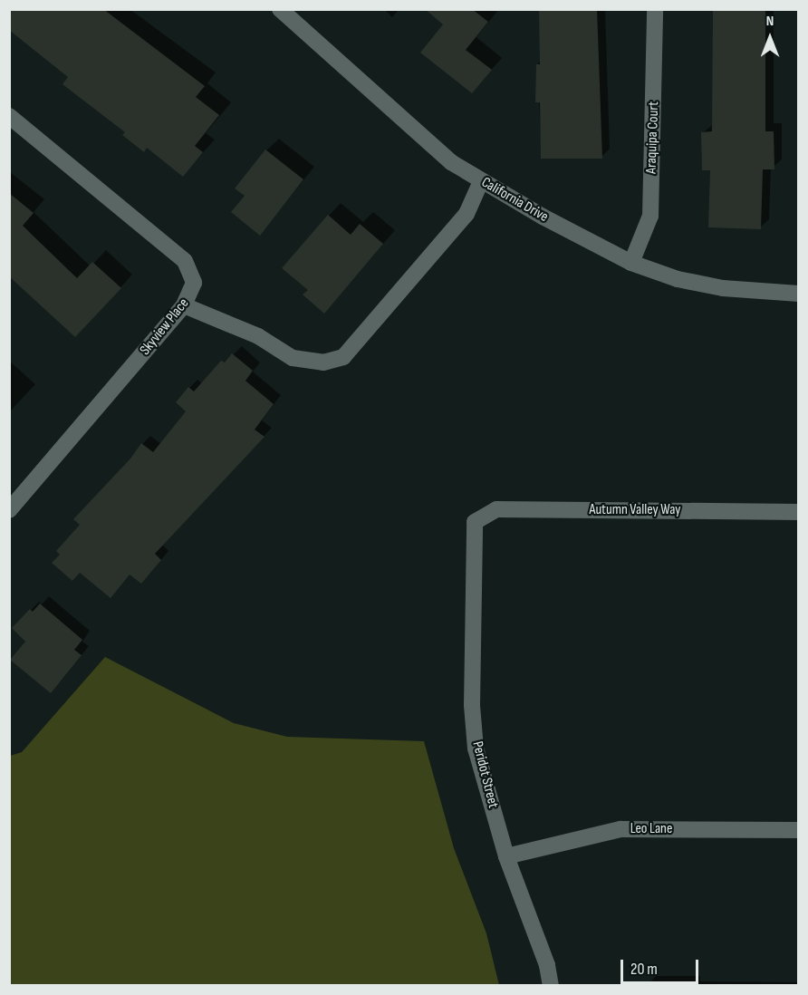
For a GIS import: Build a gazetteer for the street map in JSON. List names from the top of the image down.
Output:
{
  "streets": {
    "street": [
      "Araquipa Court",
      "California Drive",
      "Skyview Place",
      "Autumn Valley Way",
      "Peridot Street",
      "Leo Lane"
    ]
  },
  "crossings": [
    ["Araquipa Court", "California Drive"],
    ["Autumn Valley Way", "Peridot Street"],
    ["Peridot Street", "Leo Lane"]
  ],
  "scale_bar": "20 m",
  "north": "top"
}
